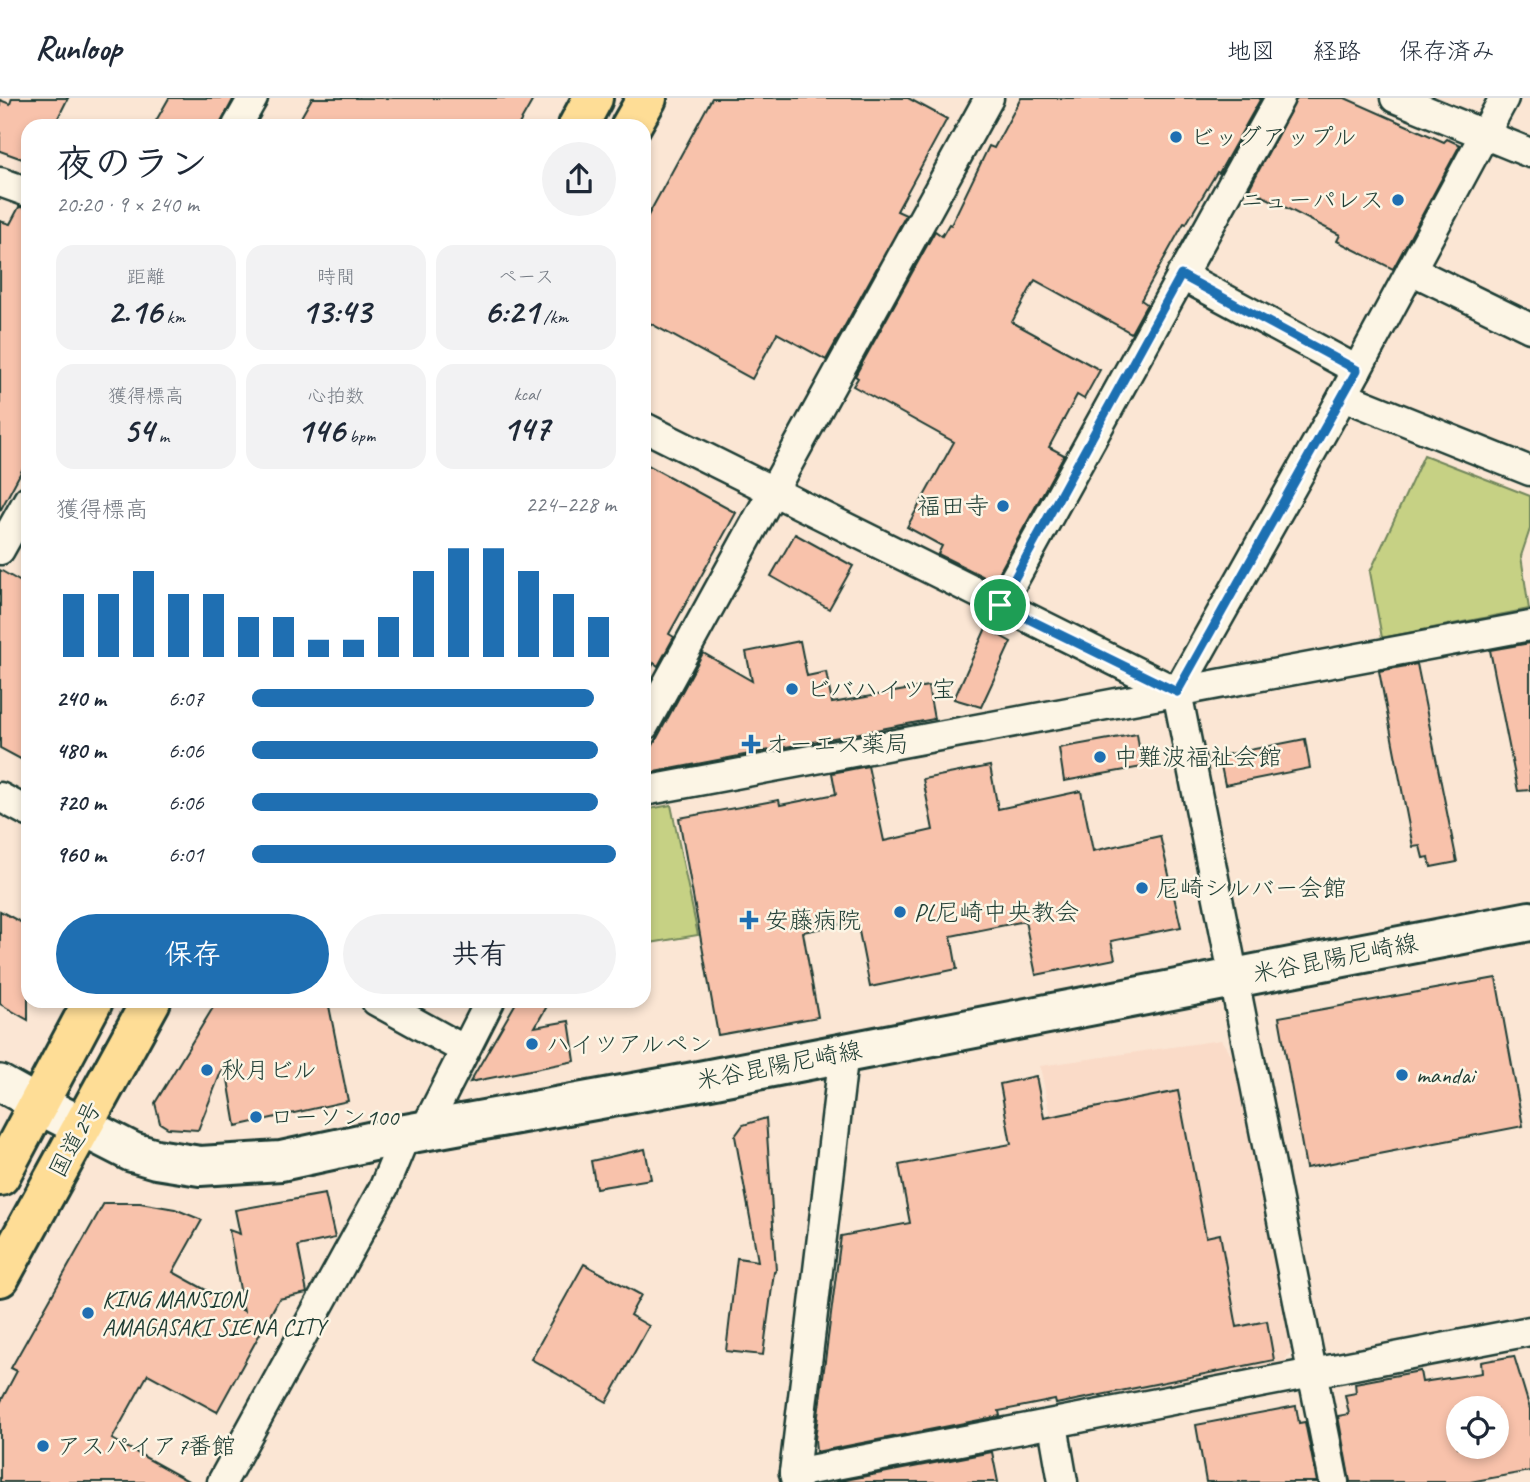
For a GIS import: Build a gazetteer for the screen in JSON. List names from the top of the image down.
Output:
{
  "streets": {
    "highway": ["国道2号"],
    "main road": ["米谷昆陽尼崎線"]
  },
  "crossings": [
    ["米谷昆陽尼崎線", "国道2号"]
  ],
  "places": {
    "other": [
      "ビッグアップル",
      "ニューパレス",
      "福田寺",
      "ビバハイツ 宝",
      "中難波福祉会館",
      "尼崎シルバー会館",
      "PL尼崎中央教会",
      "ハイツアルペン",
      "秋月ビル",
      "mandai",
      "ローソン100",
      "KING MANSION AMAGASAKI SIENA CITY",
      "アスパイア7番館"
    ],
    "health": ["オーエス薬局", "安藤病院"]
  },
  "page": {
    "header": "Runloop",
    "nav": ["地図", "経路", "保存済み"],
    "heading": ["夜のラン", "20:20 · 9 × 240 m"],
    "stats": [
      ["距離", "2.16 km"],
      ["時間", "13:43"],
      ["ペース", "6:21 /km"],
      ["獲得標高", "54 m"],
      ["心拍数", "146 bpm"],
      ["kcal", "147"]
    ],
    "chart": ["獲得標高", "224–228 m"],
    "list": [
      {
        "name": "240 m",
        "note": "6:07"
      },
      {
        "name": "480 m",
        "note": "6:06"
      },
      {
        "name": "720 m",
        "note": "6:06"
      },
      {
        "name": "960 m",
        "note": "6:01"
      }
    ],
    "buttons": ["保存", "共有"]
  }
}
